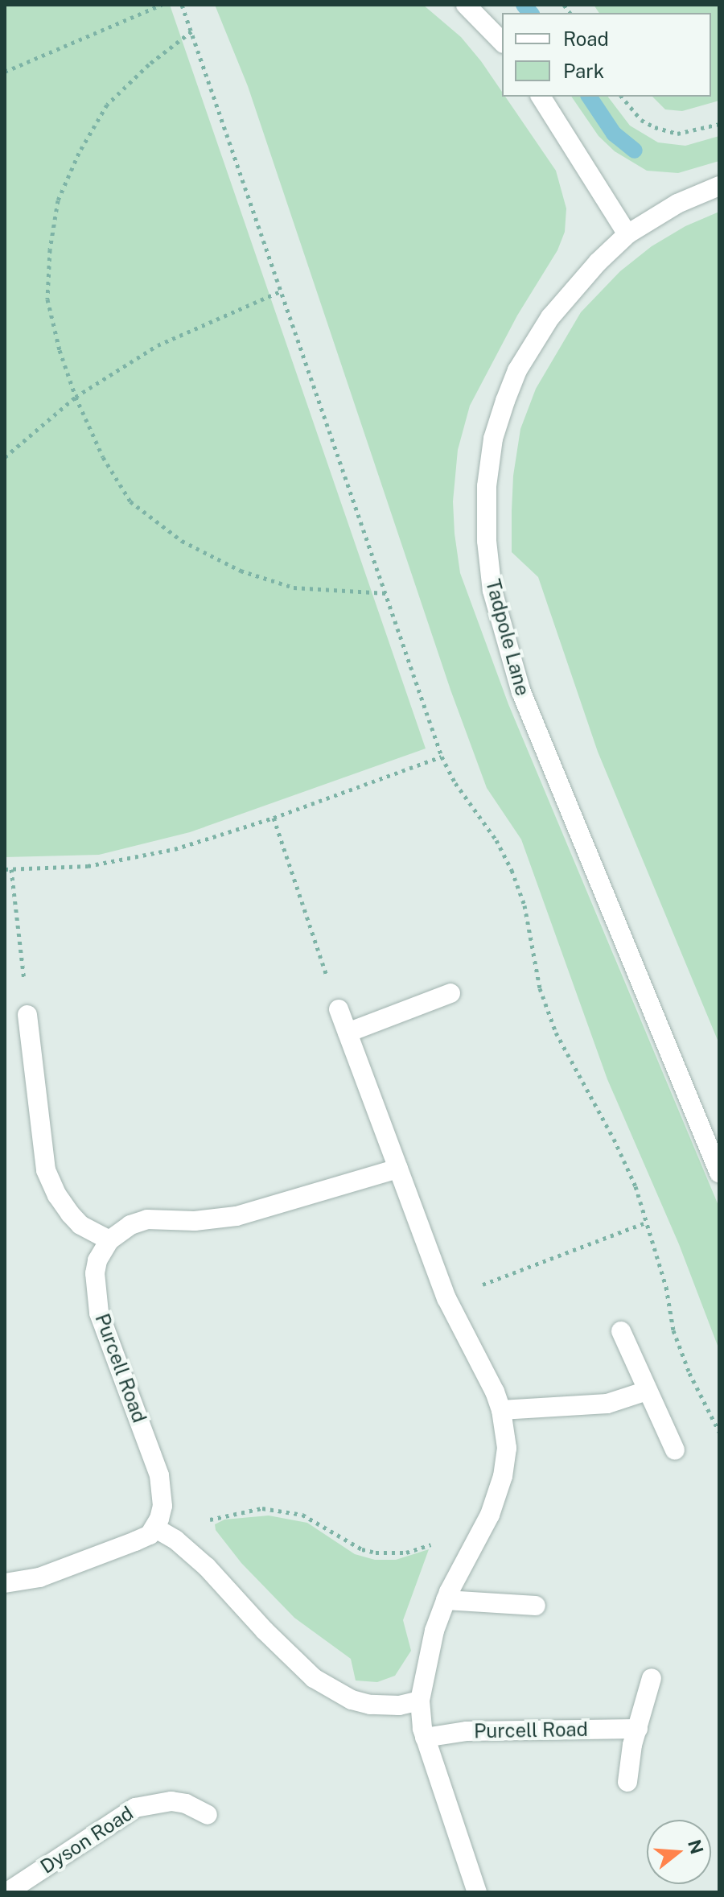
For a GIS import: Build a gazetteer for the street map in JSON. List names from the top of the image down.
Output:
{
  "streets": {
    "street": ["Tadpole Lane", "Purcell Road", "Dyson Road"]
  },
  "legend": ["Road", "Park"],
  "north": "right"
}
